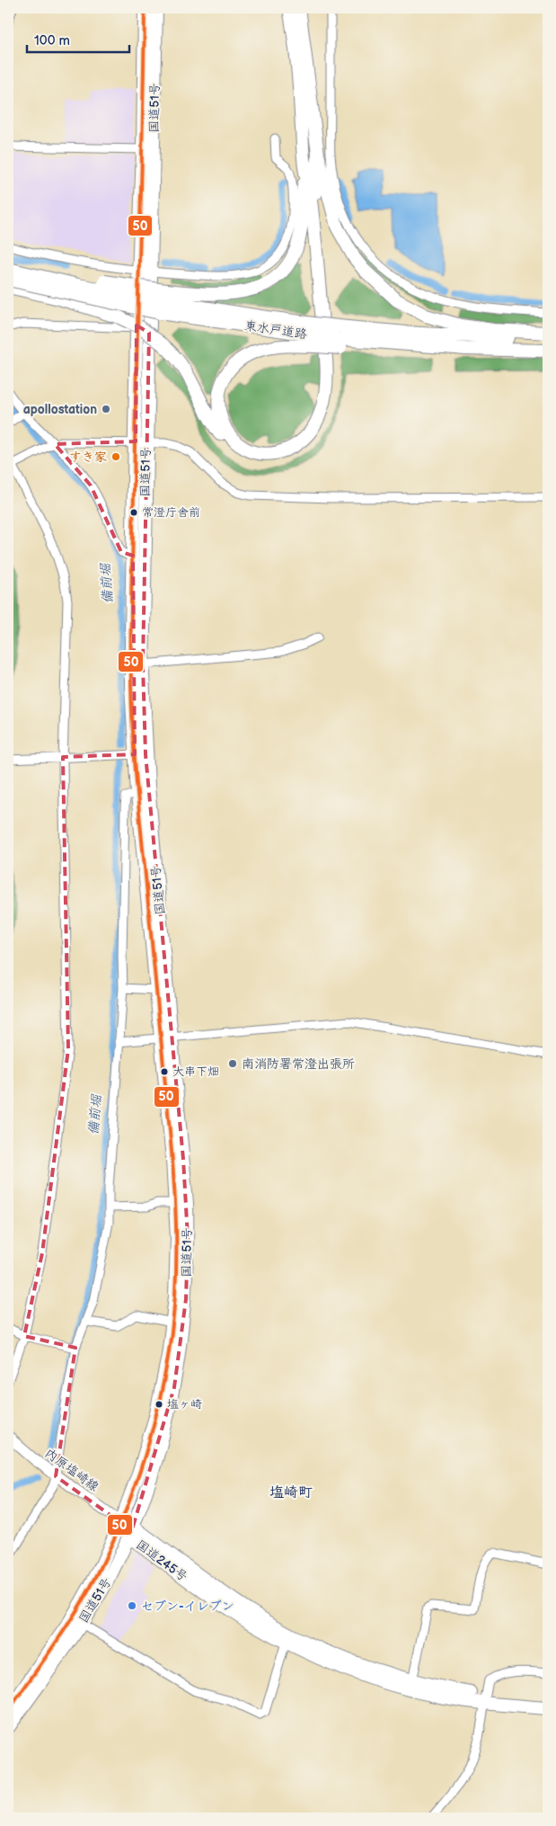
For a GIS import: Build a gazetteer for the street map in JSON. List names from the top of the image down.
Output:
{
  "streets": {
    "highway": ["国道51号", "東水戸道路", "国道245号"],
    "main road": ["内原塩崎線"]
  },
  "crossings": [
    ["国道51号", "内原塩崎線"],
    ["国道51号", "国道245号"],
    ["内原塩崎線", "国道245号"]
  ],
  "districts": ["塩崎町"],
  "water": ["備前堀"],
  "places": [
    "apollostation",
    "すき家",
    "常澄庁舎前",
    "南消防署常澄出張所",
    "大串下畑",
    "塩ヶ崎",
    "セブン-イレブン"
  ],
  "lines": ["transit line 50"],
  "scale_bar": "100 m"
}
